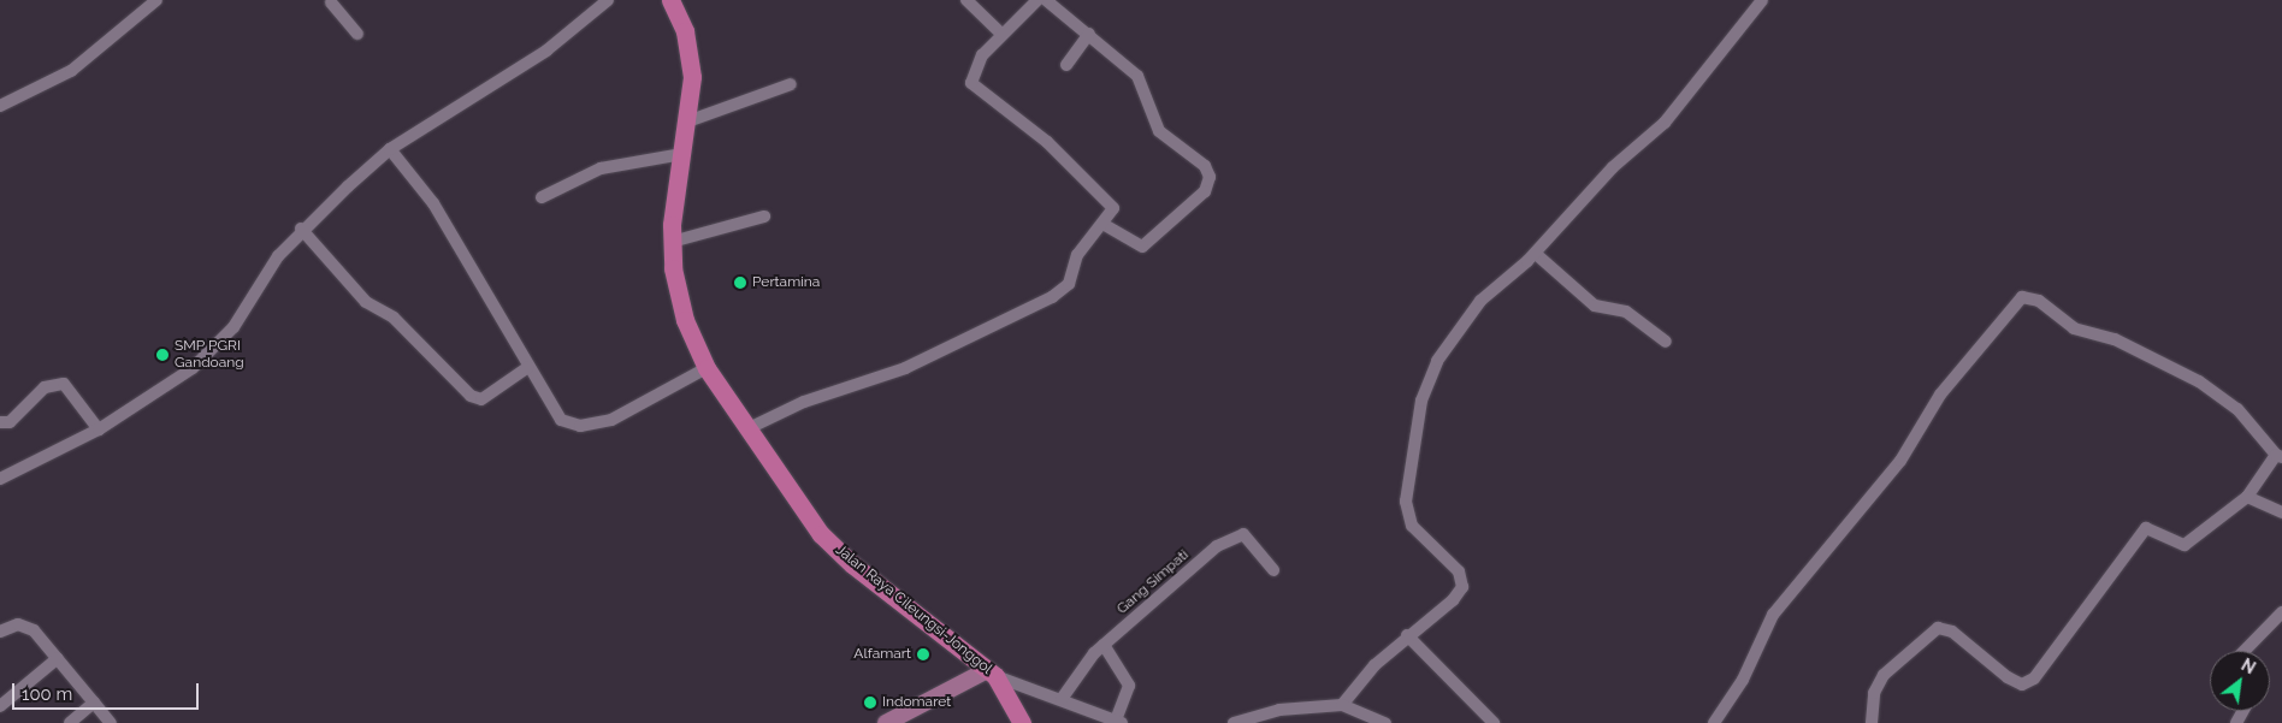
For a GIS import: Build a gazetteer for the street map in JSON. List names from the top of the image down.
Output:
{
  "streets": {
    "main road": ["Jalan Raya Cileungsi-Jonggol"],
    "street": ["Gang Simpati"]
  },
  "places": [
    "Pertamina",
    "SMP PGRI Gandoang",
    "Alfamart",
    "Indomaret"
  ],
  "scale_bar": "100 m",
  "north": "top right"
}
